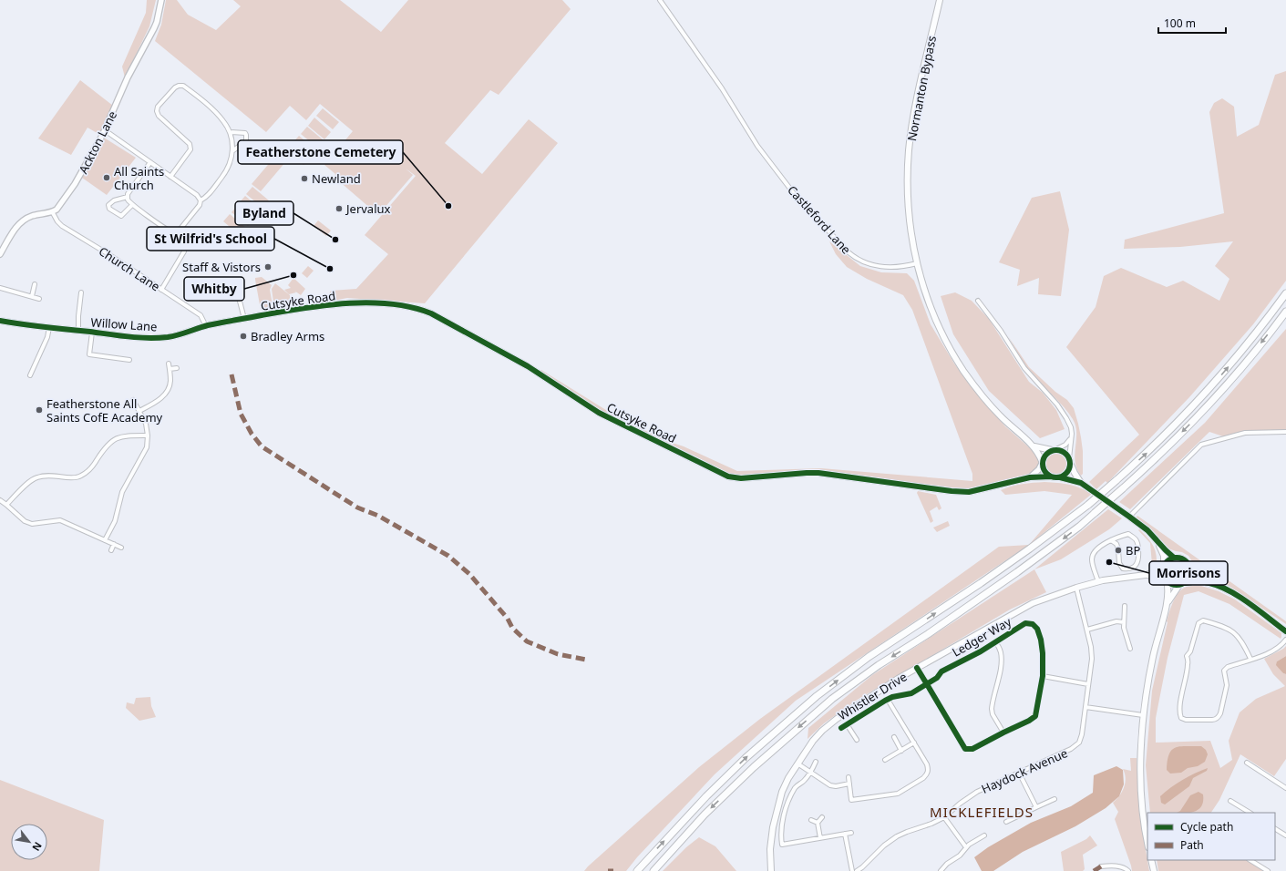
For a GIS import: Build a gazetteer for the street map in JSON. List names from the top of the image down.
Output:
{
  "streets": {
    "main road": [
      "Normanton Bypass",
      "Ackton Lane",
      "Cutsyke Road",
      "Willow Lane",
      "Whistler Drive"
    ],
    "street": [
      "Castleford Lane",
      "Church Lane",
      "Ledger Way",
      "Haydock Avenue"
    ]
  },
  "crossings": [
    ["Normanton Bypass", "Castleford Lane"],
    ["Ackton Lane", "Church Lane"],
    ["Church Lane", "Willow Lane"],
    ["Cutsyke Road", "Willow Lane"],
    ["Whistler Drive", "Haydock Avenue"]
  ],
  "districts": ["MICKLEFIELDS"],
  "places": [
    "All Saints Church",
    "Newland",
    "Featherstone Cemetery",
    "Jervalux",
    "Byland",
    "Staff & Vistors",
    "St Wilfrid's School",
    "Whitby",
    "Bradley Arms",
    "Featherstone All Saints CofE Academy",
    "BP",
    "Morrisons"
  ],
  "legend": ["Cycle path", "Path"],
  "scale_bar": "100 m",
  "north": "bottom right"
}
